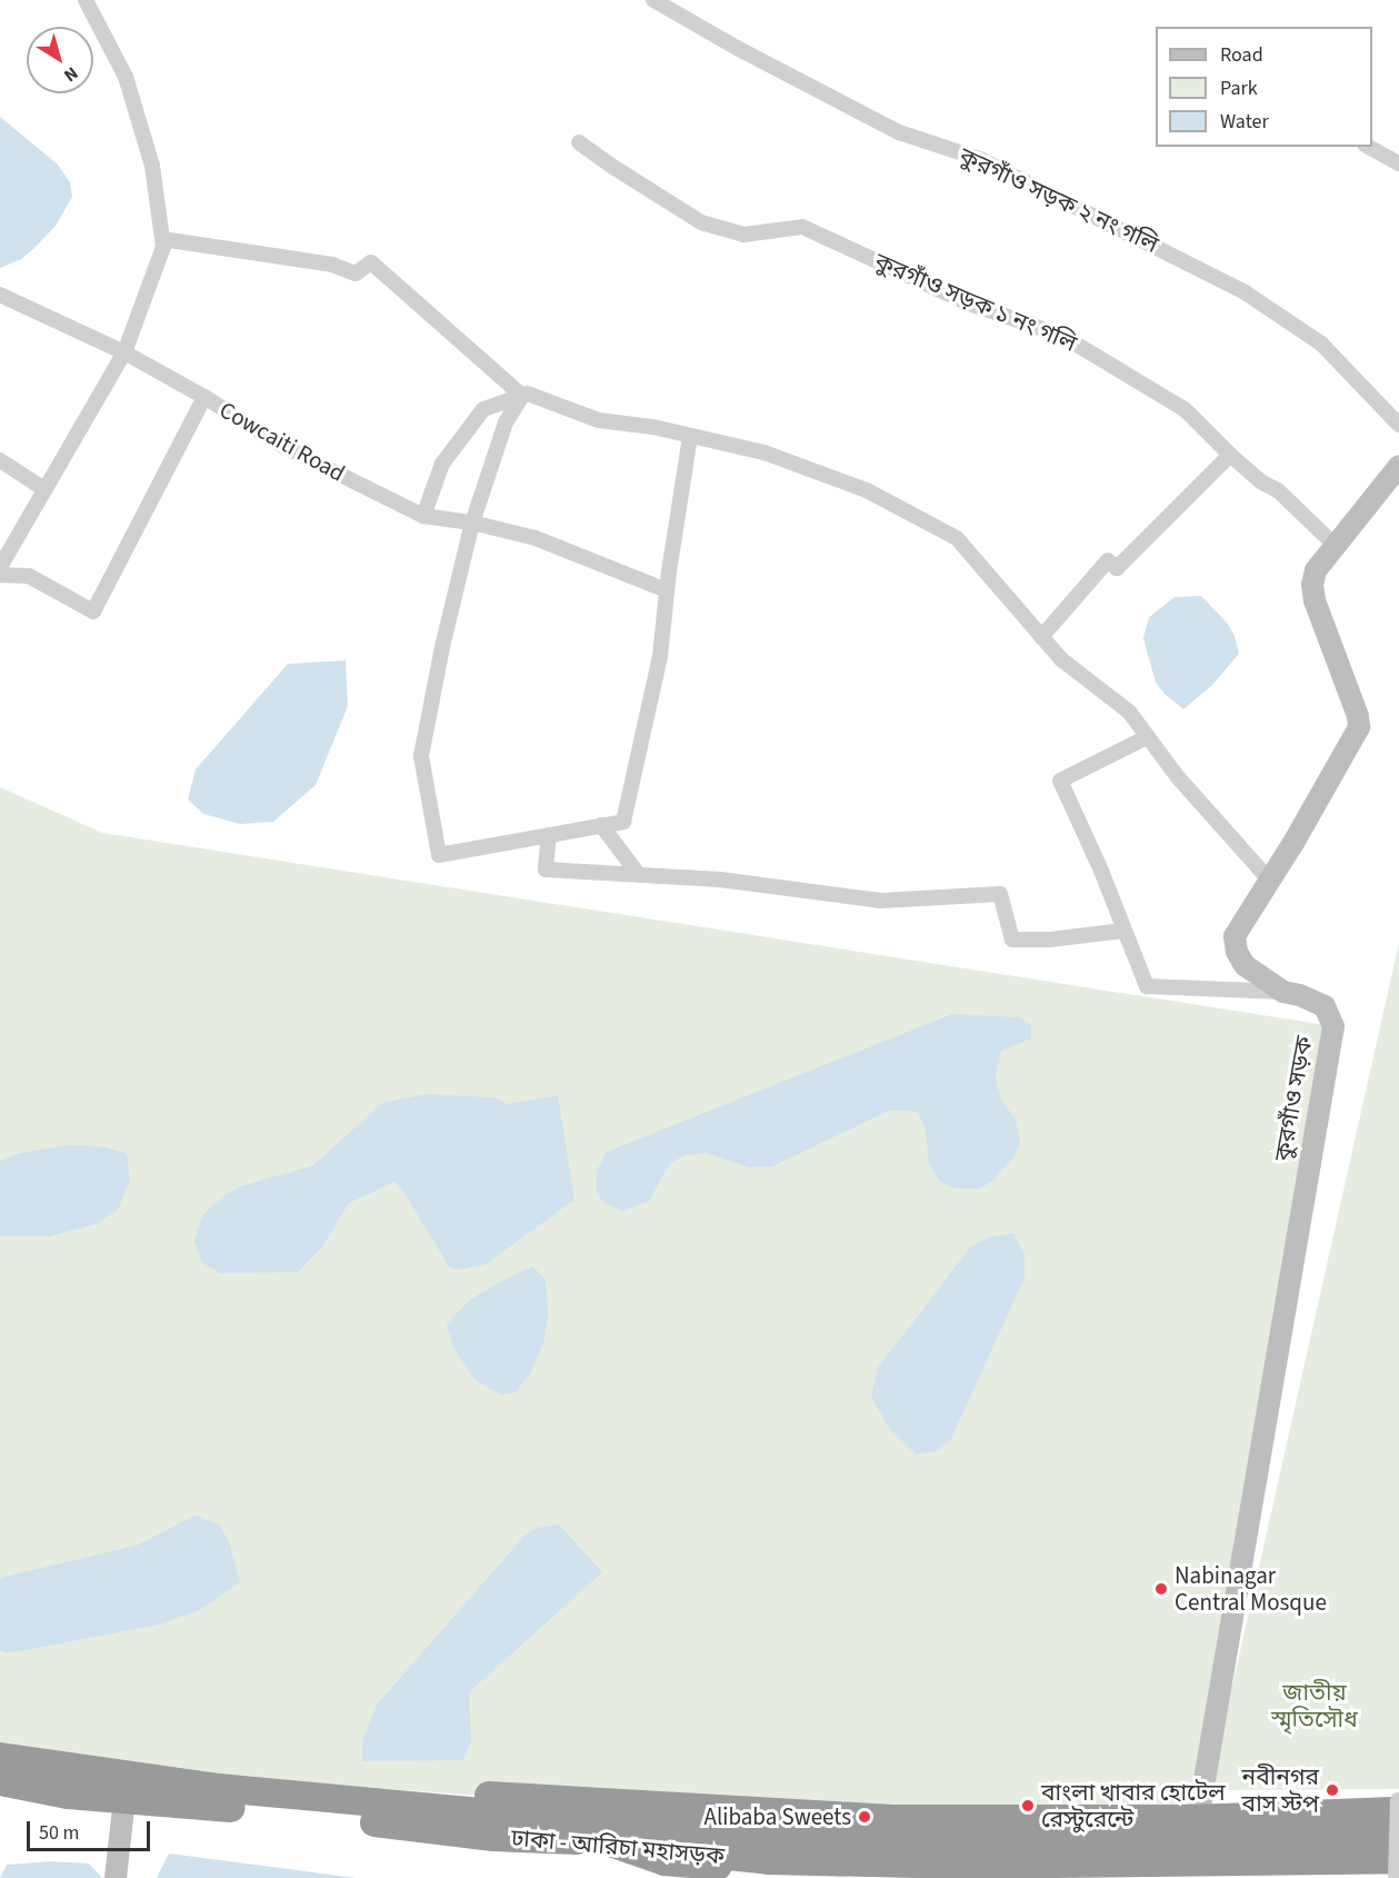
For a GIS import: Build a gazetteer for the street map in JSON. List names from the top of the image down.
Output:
{
  "streets": {
    "highway": ["ঢাকা - আরিচা মহাসড়ক"],
    "street": [
      "কুরগাঁও সড়ক ২ নং গলি",
      "কুরগাঁও সড়ক ১ নং গলি",
      "Cowcaiti Road",
      "কুরগাঁও সড়ক"
    ]
  },
  "crossings": [
    ["কুরগাঁও সড়ক ১ নং গলি", "কুরগাঁও সড়ক"]
  ],
  "parks": ["জাতীয় স্মৃতিসৌধ"],
  "places": [
    "Nabinagar Central Mosque",
    "নবীনগর বাস স্টপ",
    "বাংলা খাবার হোটেল রেস্টুরেন্টে",
    "Alibaba Sweets"
  ],
  "legend": ["Road", "Park", "Water"],
  "scale_bar": "50 m",
  "north": "bottom right"
}
